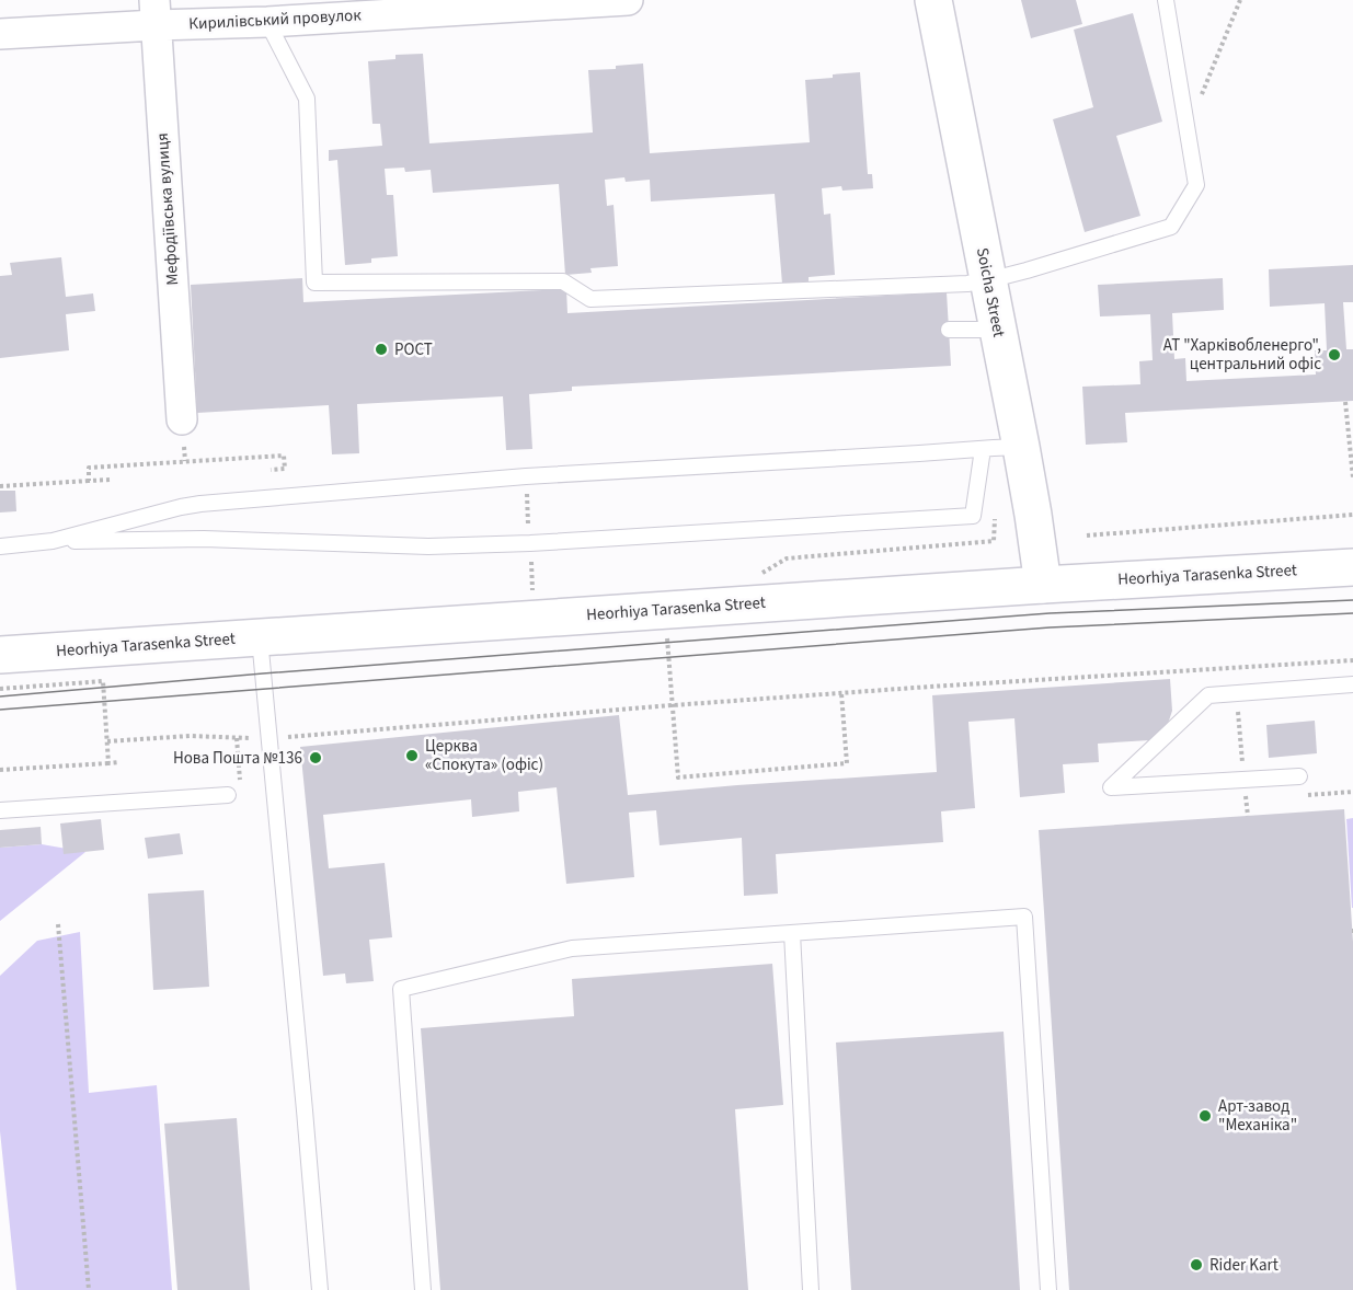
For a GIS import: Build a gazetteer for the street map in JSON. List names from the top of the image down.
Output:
{
  "streets": {
    "main road": ["Soicha Street", "Heorhiya Tarasenka Street"],
    "street": ["Кирилівський провулок", "Мефодіївська вулиця"]
  },
  "crossings": [
    ["Кирилівський провулок", "Мефодіївська вулиця"],
    ["Soicha Street", "Heorhiya Tarasenka Street"]
  ],
  "places": [
    "РОСТ",
    "АТ \"Харківобленерго\", центральний офіс",
    "Церква «Спокута» (офіс)",
    "Нова Пошта №136",
    "Арт-завод \"Механіка\"",
    "Rider Kart"
  ]
}
